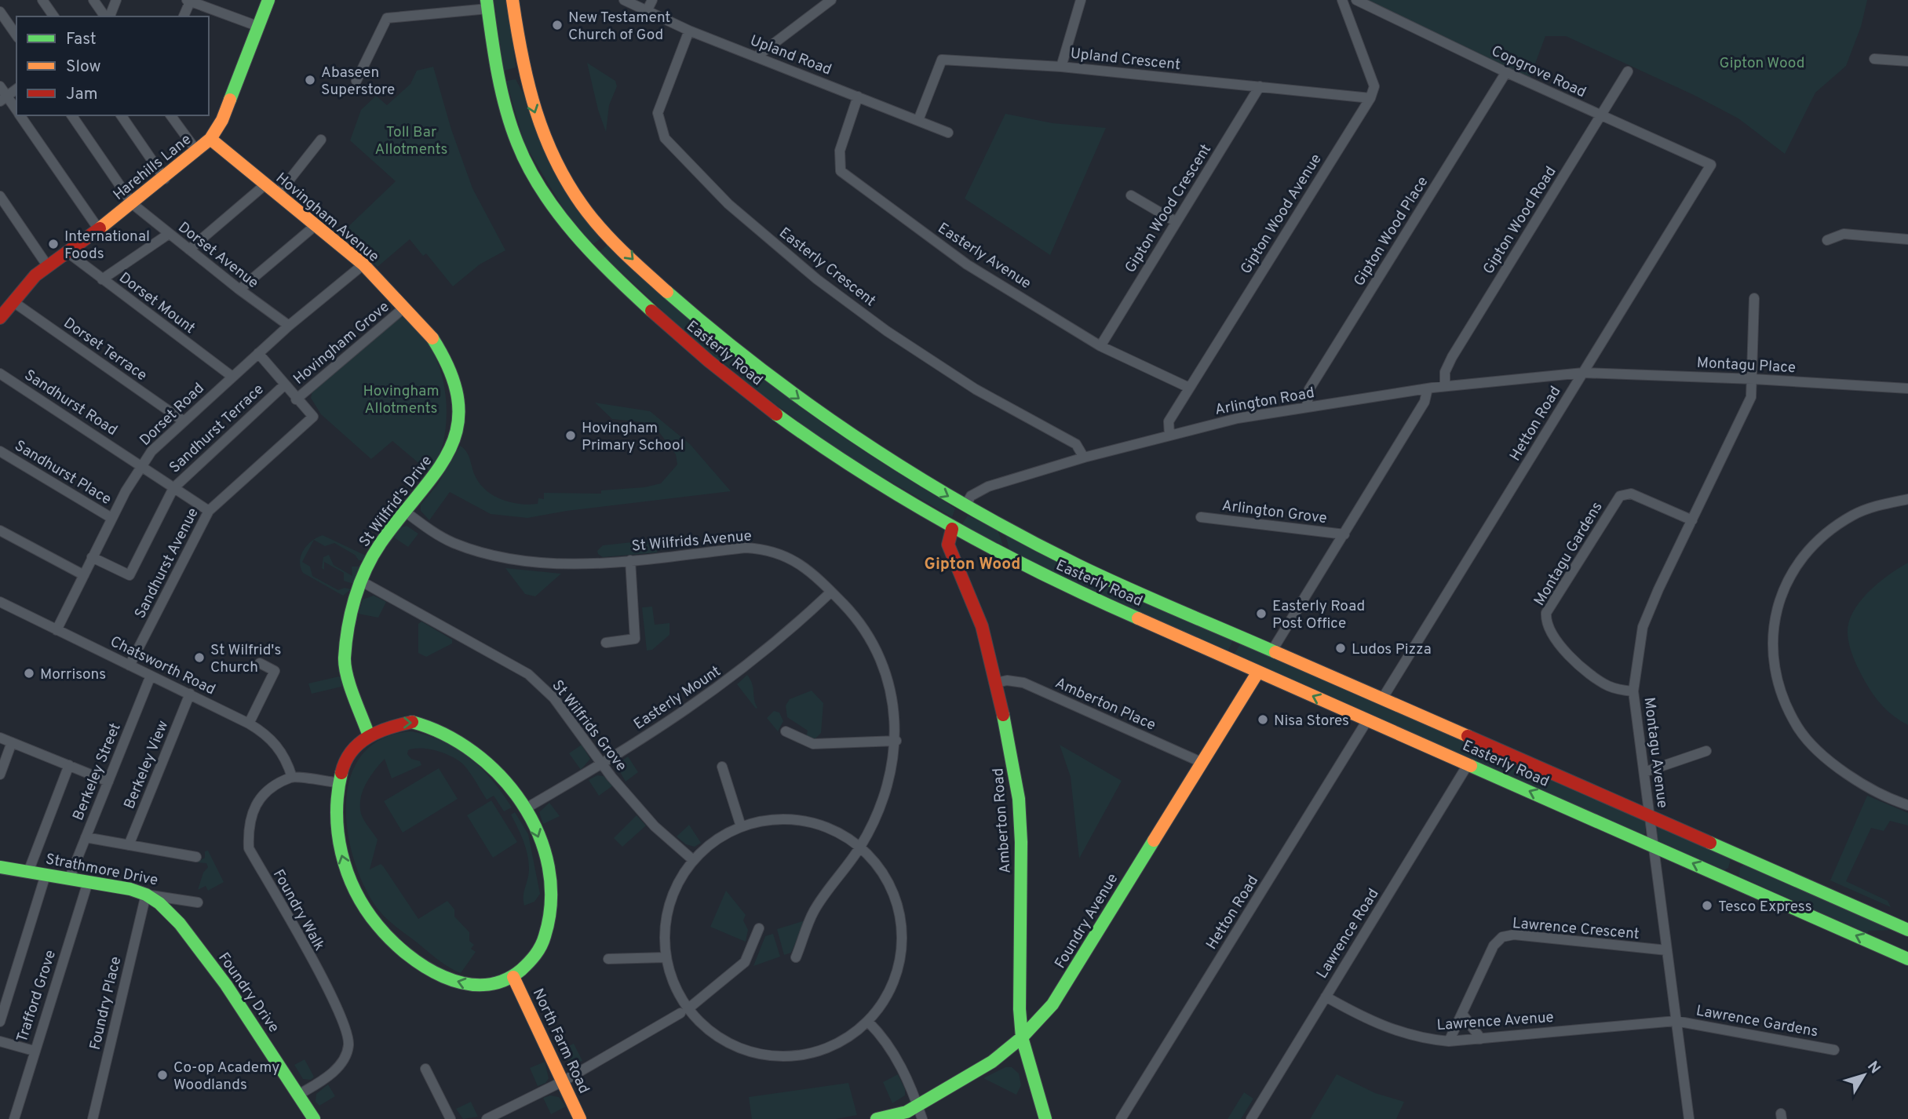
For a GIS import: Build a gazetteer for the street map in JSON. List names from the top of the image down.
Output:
{
  "streets": {
    "main road": [
      "Harehills Lane",
      "Hovingham Avenue",
      "Easterly Road",
      "St Wilfrid's Drive",
      "Amberton Road",
      "Strathmore Drive",
      "Foundry Avenue",
      "Foundry Drive",
      "North Farm Road"
    ],
    "street": [
      "Upland Road",
      "Upland Crescent",
      "Copgrove Road",
      "Gipton Wood Crescent",
      "Gipton Wood Avenue",
      "Gipton Wood Road",
      "Gipton Wood Place",
      "Dorset Avenue",
      "Easterly Avenue",
      "Easterly Crescent",
      "Dorset Mount",
      "Hovingham Grove",
      "Dorset Terrace",
      "Montagu Place",
      "Arlington Road",
      "Sandhurst Road",
      "Dorset Road",
      "Hetton Road",
      "Sandhurst Terrace",
      "Sandhurst Place",
      "Arlington Grove",
      "St Wilfrids Avenue",
      "Montagu Gardens",
      "Sandhurst Avenue",
      "Chatsworth Road",
      "Easterly Mount",
      "Amberton Place",
      "St Wilfrids Grove",
      "Montagu Avenue",
      "Berkeley View",
      "Berkeley Street",
      "Foundry Walk",
      "Lawrence Crescent",
      "Lawrence Road",
      "Trafford Grove",
      "Foundry Place",
      "Lawrence Avenue",
      "Lawrence Gardens"
    ]
  },
  "crossings": [
    ["Upland Road", "Upland Crescent"],
    ["Upland Road", "Easterly Avenue"],
    ["Upland Road", "Easterly Crescent"],
    ["Upland Crescent", "Gipton Wood Crescent"],
    ["Upland Crescent", "Gipton Wood Avenue"],
    ["Copgrove Road", "Gipton Wood Road"],
    ["Copgrove Road", "Gipton Wood Place"],
    ["Copgrove Road", "Hetton Road"],
    ["Harehills Lane", "Hovingham Avenue"],
    ["Harehills Lane", "Dorset Avenue"],
    ["Harehills Lane", "Dorset Mount"],
    ["Harehills Lane", "Dorset Terrace"],
    ["Gipton Wood Crescent", "Easterly Avenue"],
    ["Gipton Wood Avenue", "Easterly Avenue"],
    ["Gipton Wood Avenue", "Arlington Road"],
    ["Hovingham Avenue", "Hovingham Grove"],
    ["Hovingham Avenue", "Dorset Road"],
    ["Hovingham Avenue", "St Wilfrid's Drive"],
    ["Gipton Wood Road", "Arlington Road"],
    ["Gipton Wood Place", "Arlington Road"],
    ["Dorset Avenue", "Dorset Road"],
    ["Easterly Crescent", "Arlington Road"],
    ["Dorset Mount", "Dorset Road"],
    ["Hovingham Grove", "Sandhurst Avenue"],
    ["Dorset Terrace", "Dorset Road"],
    ["Easterly Road", "Arlington Road"],
    ["Easterly Road", "Hetton Road"],
    ["Easterly Road", "Montagu Avenue"],
    ["Easterly Road", "Amberton Road"],
    ["Easterly Road", "Foundry Avenue"],
    ["Easterly Road", "Lawrence Road"],
    ["Montagu Place", "Arlington Road"],
    ["Montagu Place", "Hetton Road"],
    ["Montagu Place", "Montagu Avenue"],
    ["Arlington Road", "Hetton Road"],
    ["Sandhurst Road", "Dorset Road"],
    ["Sandhurst Road", "Sandhurst Terrace"],
    ["Sandhurst Road", "Sandhurst Avenue"],
    ["Dorset Road", "Sandhurst Terrace"],
    ["Dorset Road", "Sandhurst Place"],
    ["Dorset Road", "Chatsworth Road"],
    ["St Wilfrid's Drive", "St Wilfrids Avenue"],
    ["St Wilfrid's Drive", "St Wilfrids Grove"],
    ["St Wilfrids Avenue", "Easterly Mount"],
    ["Montagu Gardens", "Montagu Avenue"],
    ["Sandhurst Avenue", "Chatsworth Road"],
    ["Chatsworth Road", "Berkeley View"],
    ["Chatsworth Road", "Berkeley Street"],
    ["Chatsworth Road", "Foundry Walk"],
    ["Easterly Mount", "St Wilfrids Grove"],
    ["Amberton Place", "Amberton Road"],
    ["Amberton Place", "Foundry Avenue"],
    ["Montagu Avenue", "Lawrence Crescent"],
    ["Montagu Avenue", "Lawrence Avenue"],
    ["Montagu Avenue", "Lawrence Gardens"],
    ["Berkeley Street", "Strathmore Drive"],
    ["Amberton Road", "Foundry Avenue"],
    ["Strathmore Drive", "Foundry Drive"],
    ["Strathmore Drive", "Trafford Grove"],
    ["Strathmore Drive", "Foundry Place"],
    ["Foundry Walk", "Foundry Drive"],
    ["Lawrence Crescent", "Lawrence Avenue"],
    ["Lawrence Road", "Lawrence Avenue"],
    ["Foundry Drive", "Foundry Place"],
    ["Lawrence Avenue", "Lawrence Gardens"]
  ],
  "districts": ["Gipton Wood"],
  "parks": ["Gipton Wood", "Toll Bar Allotments", "Hovingham Allotments"],
  "places": [
    "New Testament Church of God",
    "Abaseen Superstore",
    "International Foods",
    "Hovingham Primary School",
    "Easterly Road Post Office",
    "Ludos Pizza",
    "St Wilfrid's Church",
    "Morrisons",
    "Nisa Stores",
    "Tesco Express",
    "Co-op Academy Woodlands"
  ],
  "legend": ["Fast", "Slow", "Jam"],
  "north": "top right"
}
